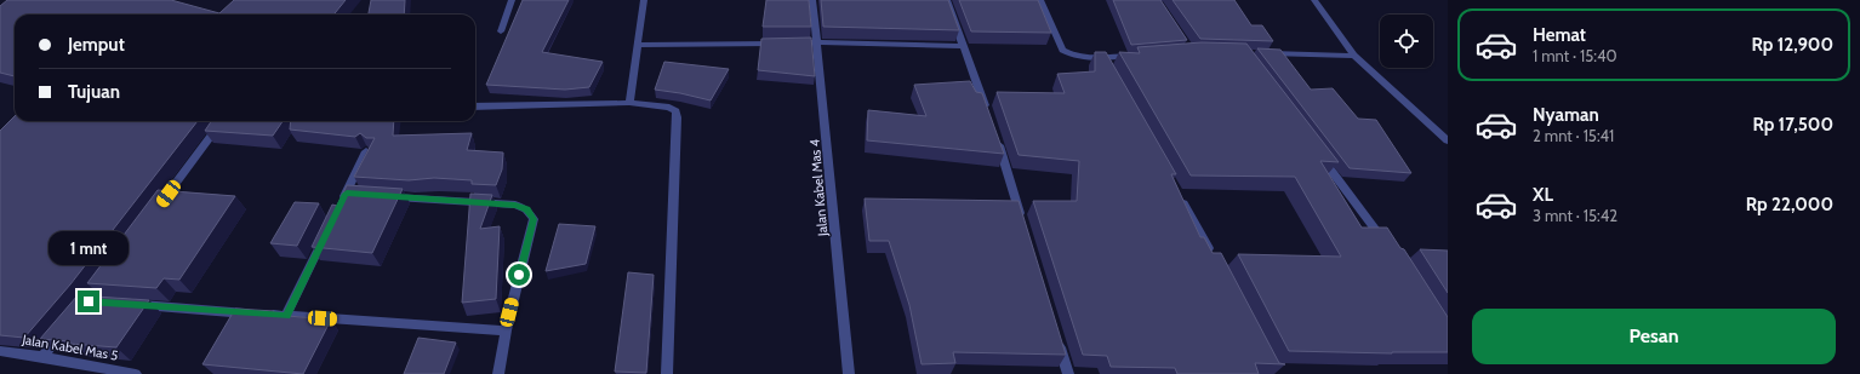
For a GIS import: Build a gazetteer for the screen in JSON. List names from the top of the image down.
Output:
{
  "streets": {
    "street": ["Jalan Kabel Mas 4", "Jalan Kabel Mas 5"]
  },
  "page": {
    "list": [
      {
        "name": "Hemat",
        "note": "1 mnt · 15:40",
        "value": "Rp 12,900"
      },
      {
        "name": "Nyaman",
        "note": "2 mnt · 15:41",
        "value": "Rp 17,500"
      },
      {
        "name": "XL",
        "note": "3 mnt · 15:42",
        "value": "Rp 22,000"
      }
    ],
    "banner": ["Jemput", "Tujuan"],
    "bubble": "1 mnt",
    "buttons": "Pesan"
  }
}
